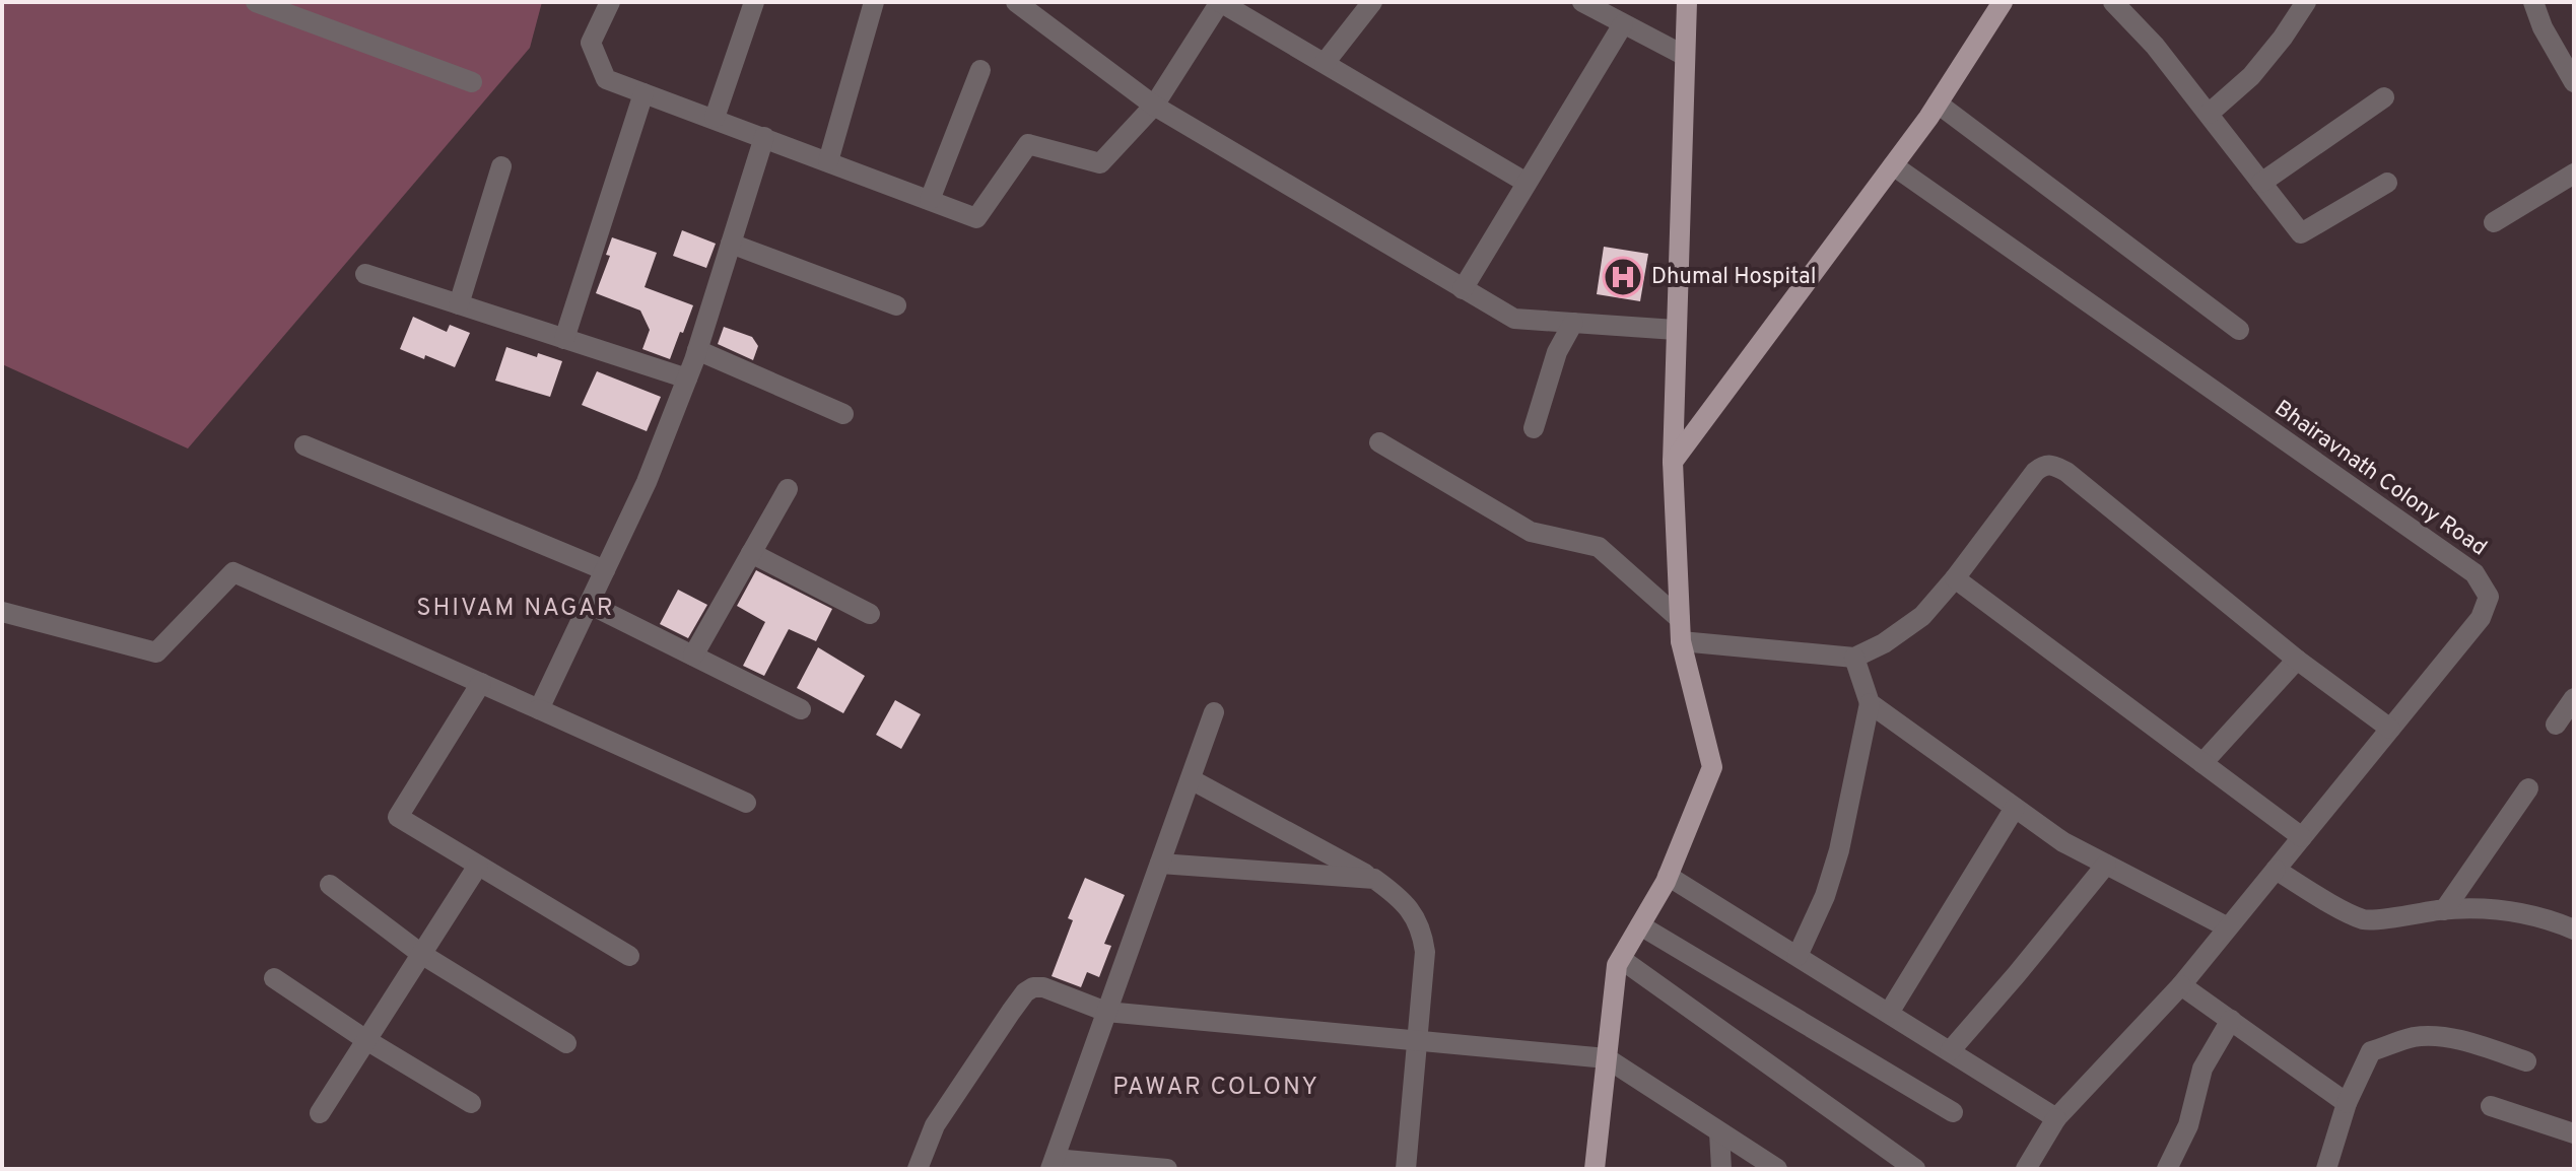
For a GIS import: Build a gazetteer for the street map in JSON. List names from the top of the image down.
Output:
{
  "streets": {
    "street": ["Bhairavnath Colony Road"]
  },
  "districts": ["SHIVAM NAGAR", "PAWAR COLONY"],
  "places": {
    "hospital": ["Dhumal Hospital"]
  }
}
